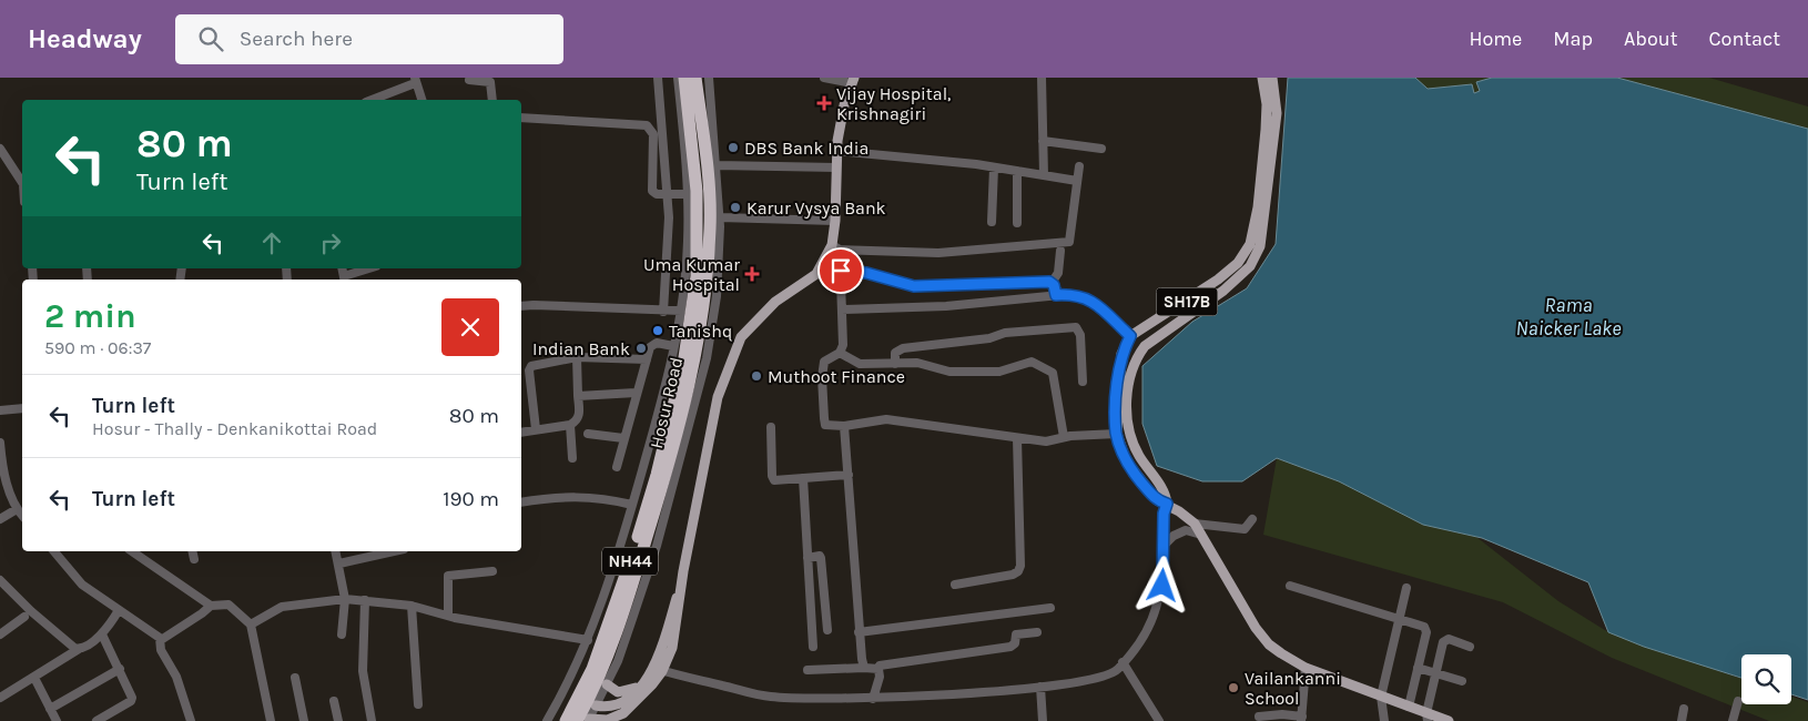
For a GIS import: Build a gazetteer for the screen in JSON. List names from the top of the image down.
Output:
{
  "streets": {
    "highway": ["Hosur Road", "NH44"],
    "main road": ["SH17B"]
  },
  "water": ["Rama Naicker Lake"],
  "places": {
    "health": ["Vijay Hospital, Krishnagiri", "Uma Kumar Hospital"],
    "other": [
      "DBS Bank India",
      "Karur Vysya Bank",
      "Tanishq",
      "Indian Bank",
      "Muthoot Finance",
      "Vailankanni School"
    ]
  },
  "page": {
    "header": "Headway",
    "search": "Search here",
    "nav": [
      "Home",
      "Map",
      "About",
      "Contact"
    ],
    "turn": ["80 m", "Turn left"],
    "heading": ["2 min", "590 m · 06:37"],
    "list": [
      {
        "name": "Turn left",
        "note": "Hosur - Thally - Denkanikottai Road",
        "value": "80 m"
      },
      {
        "name": "Turn left",
        "value": "190 m"
      }
    ]
  }
}
